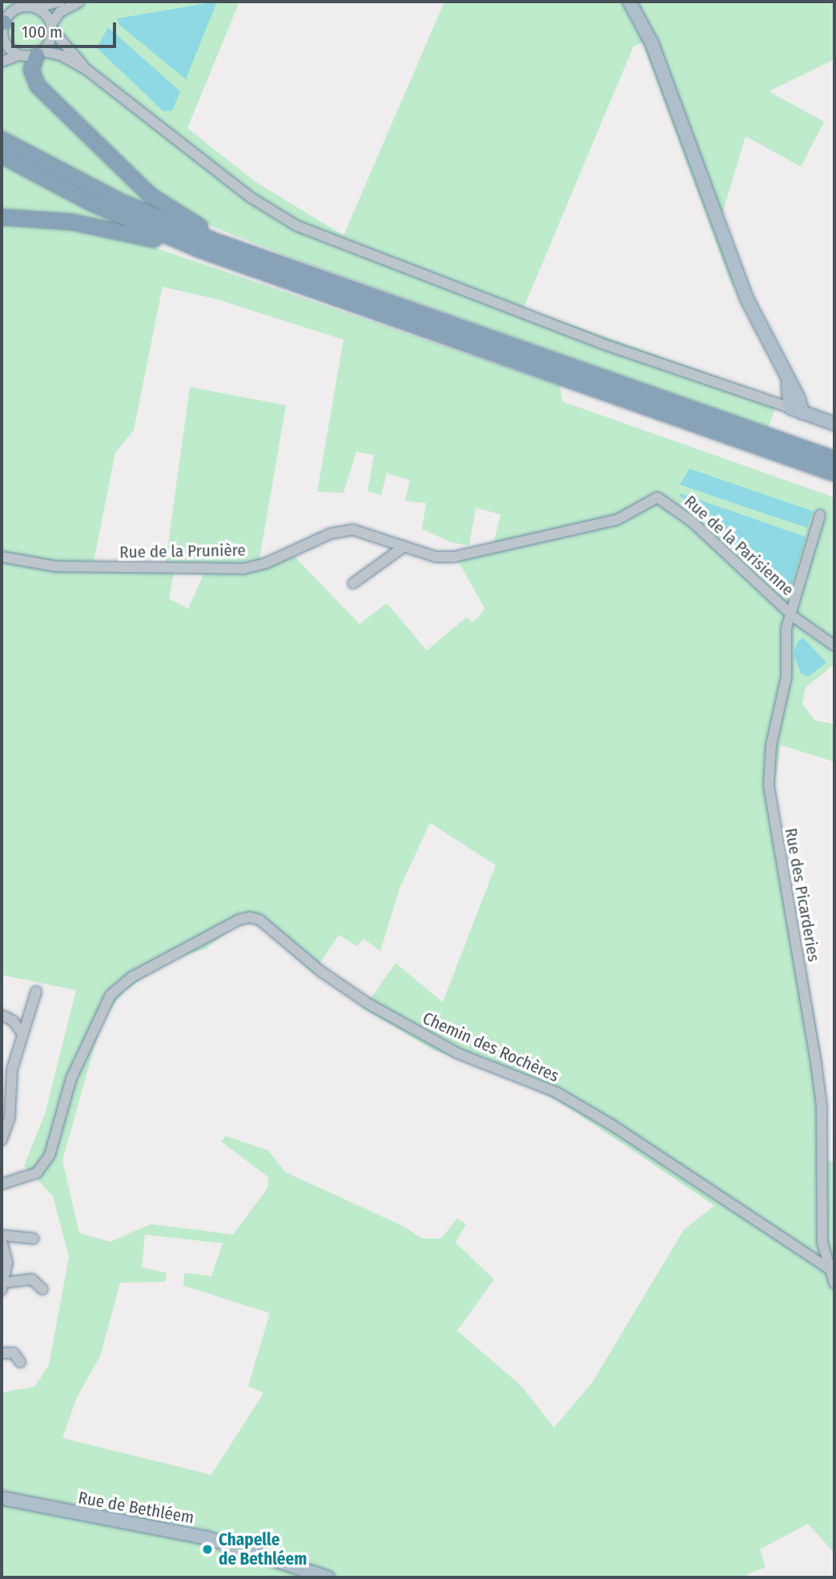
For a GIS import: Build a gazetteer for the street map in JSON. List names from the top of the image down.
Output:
{
  "streets": {
    "main road": ["Rue de Bethléem"],
    "street": [
      "Rue de la Parisienne",
      "Rue de la Prunière",
      "Rue des Picarderies",
      "Chemin des Rochères"
    ]
  },
  "crossings": [
    ["Rue de la Parisienne", "Rue de la Prunière"],
    ["Rue de la Parisienne", "Rue des Picarderies"],
    ["Rue des Picarderies", "Chemin des Rochères"]
  ],
  "places": ["Chapelle de Bethléem"],
  "scale_bar": "100 m"
}
